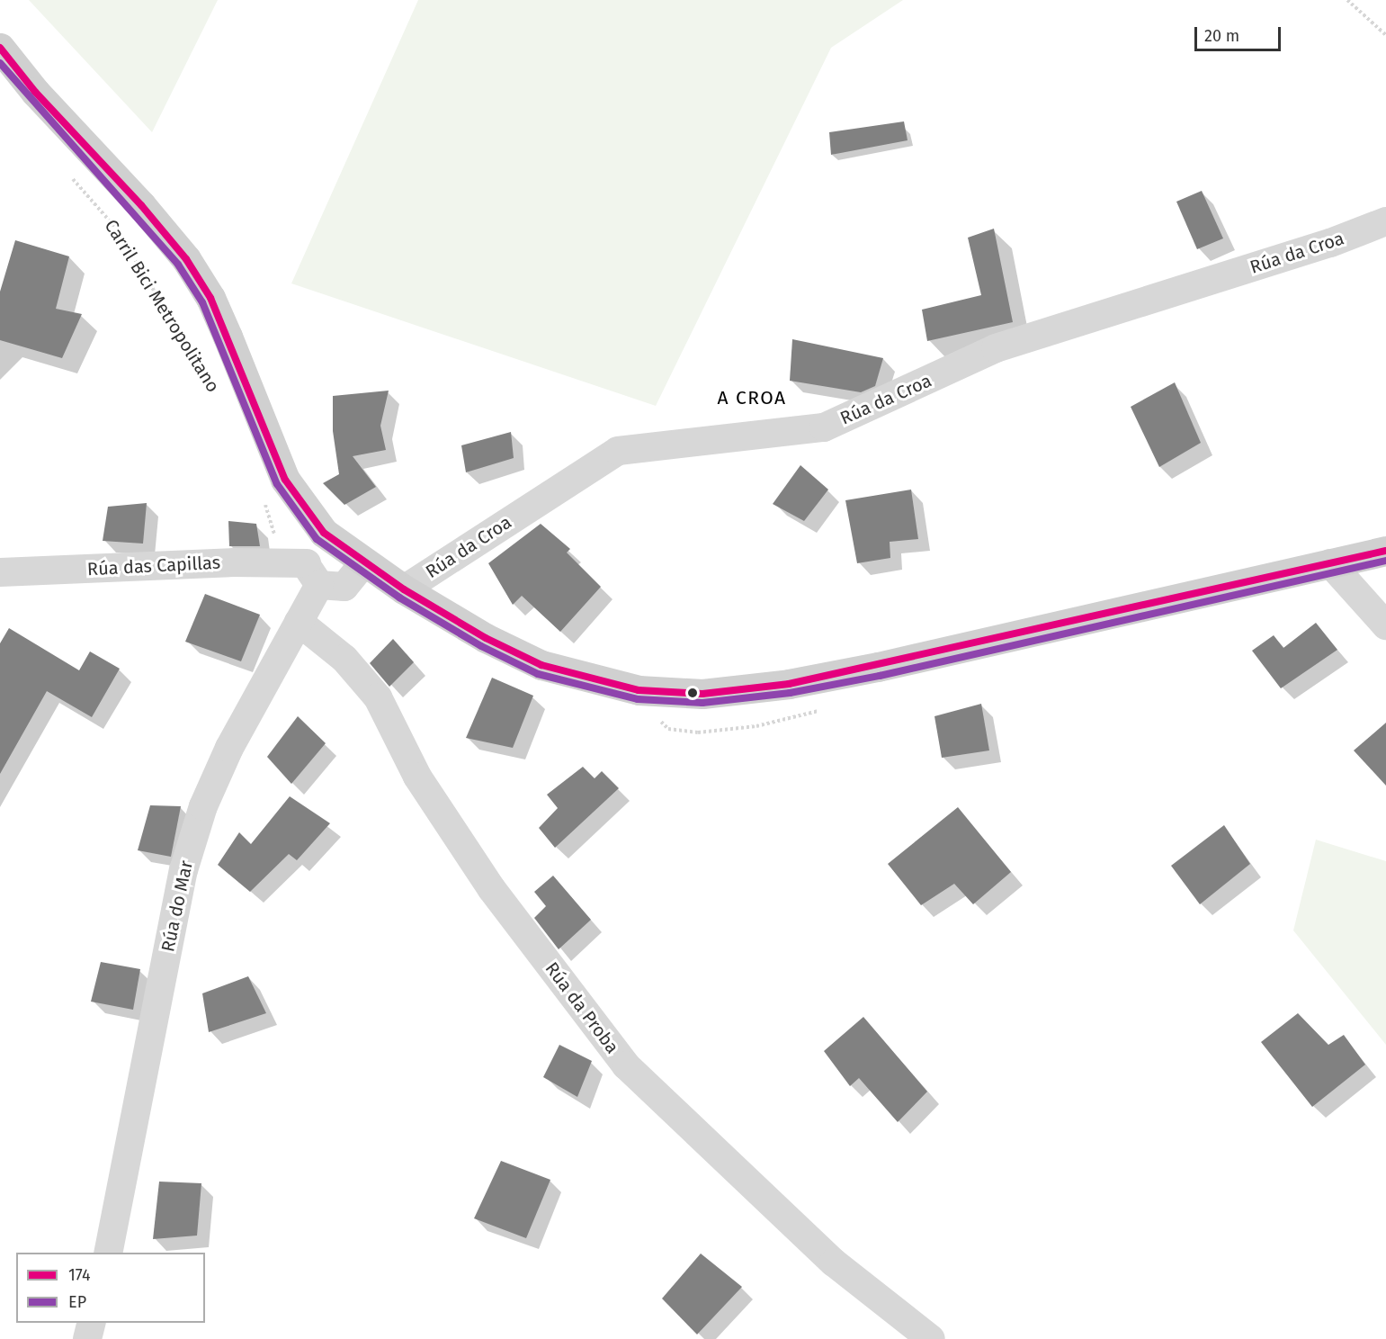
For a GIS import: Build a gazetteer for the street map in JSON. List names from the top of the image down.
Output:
{
  "streets": {
    "street": [
      "Rúa da Croa",
      "Rúa das Capillas",
      "Rúa do Mar",
      "Rúa da Proba"
    ],
    "path": ["Carril Bici Metropolitano"]
  },
  "crossings": [
    ["Rúa das Capillas", "Rúa do Mar"],
    ["Rúa do Mar", "Rúa da Proba"]
  ],
  "districts": ["A CROA"],
  "lines": ["transit line 174", "transit line EP"],
  "legend": ["174", "EP"],
  "scale_bar": "20 m"
}
